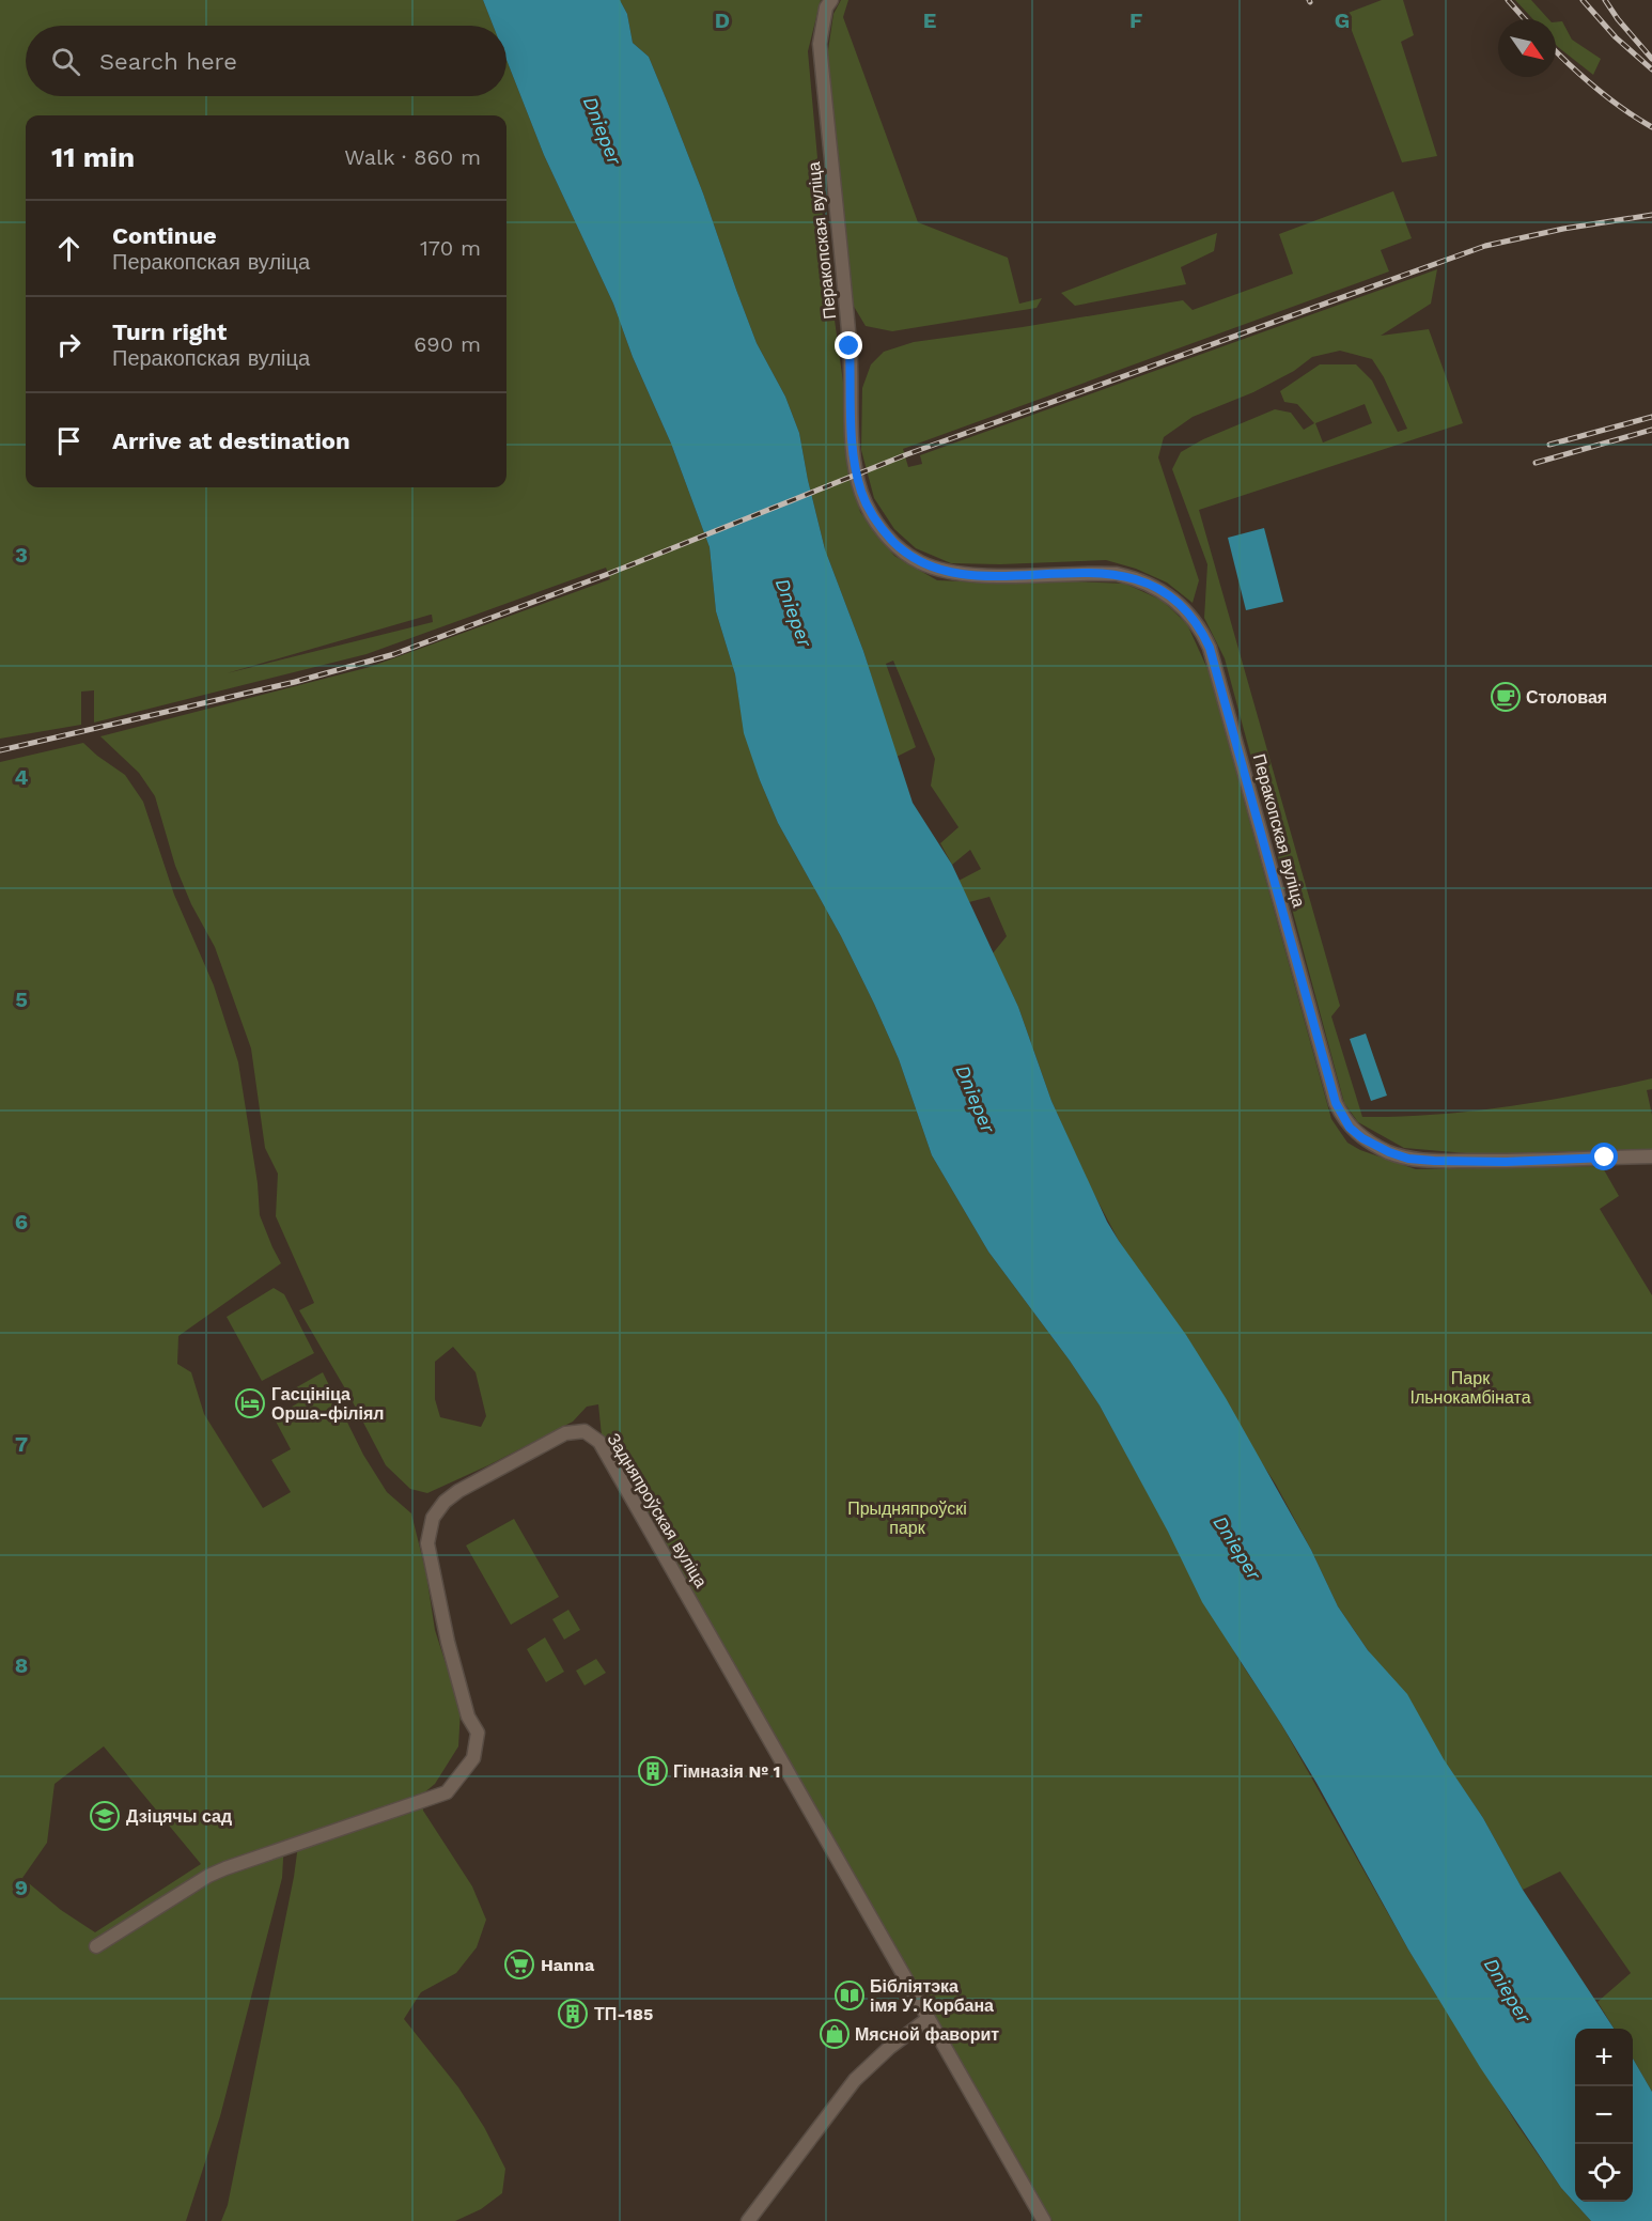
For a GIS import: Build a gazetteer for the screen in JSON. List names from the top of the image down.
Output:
{
  "streets": {
    "street": ["Перакопская вуліца", "Задняпроўская вуліца"]
  },
  "water": ["Dnieper"],
  "parks": ["Парк Ільнокамбіната", "Прыдняпроўскі парк"],
  "places": {
    "cafe": ["Столовая"],
    "hotel": ["Гасцініца Орша-філіял"],
    "building": ["Гімназія № 1", "ТП-185"],
    "school or university": ["Дзіцячы сад"],
    "supermarket": ["Hanna"],
    "library": ["Бібліятэка імя У. Корбана"],
    "shop": ["Мясной фаворит"]
  },
  "north": "bottom right",
  "page": {
    "search": "Search here",
    "heading": ["11 min", "Walk · 860 m"],
    "list": [
      ["Continue", "Перакопская вуліца", "170 m"],
      ["Turn right", "Перакопская вуліца", "690 m"],
      "Arrive at destination"
    ],
    "map_buttons": ["+", "−"]
  },
  "grid": {
    "columns": [
      "D",
      "E",
      "F",
      "G"
    ],
    "rows": [
      "3",
      "4",
      "5",
      "6",
      "7",
      "8",
      "9"
    ]
  }
}
